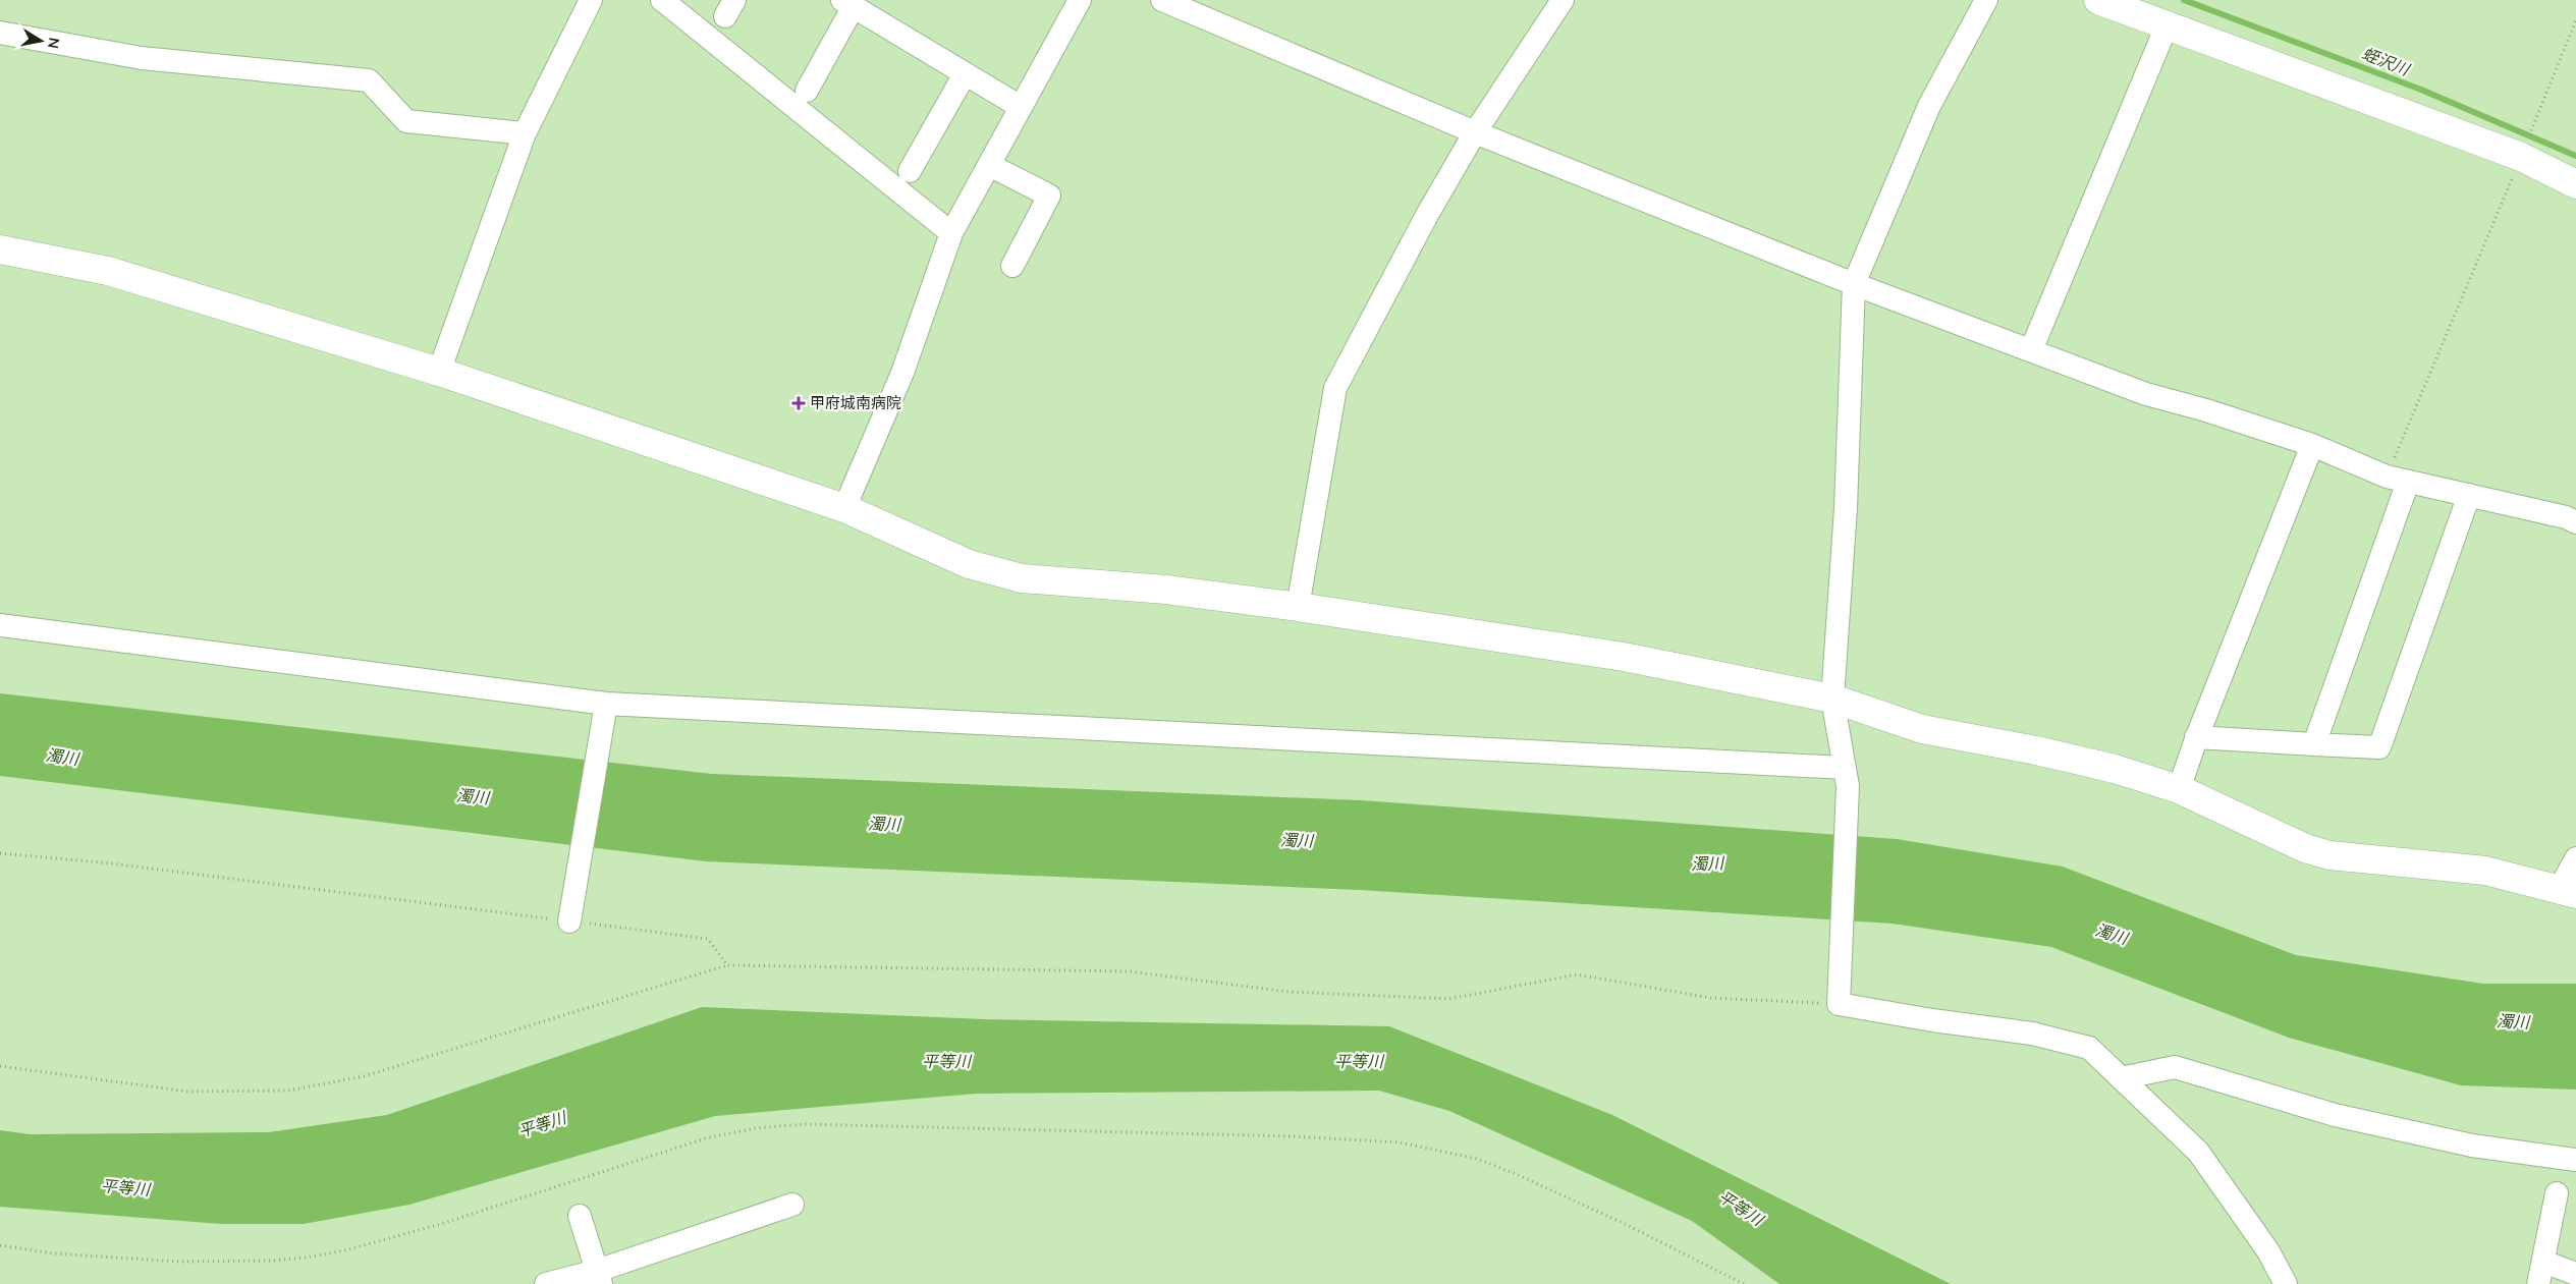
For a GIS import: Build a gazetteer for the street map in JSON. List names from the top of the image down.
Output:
{
  "water": ["蛭沢川", "濁川", "平等川"],
  "places": {
    "health": ["甲府城南病院"]
  },
  "north": "right"
}
